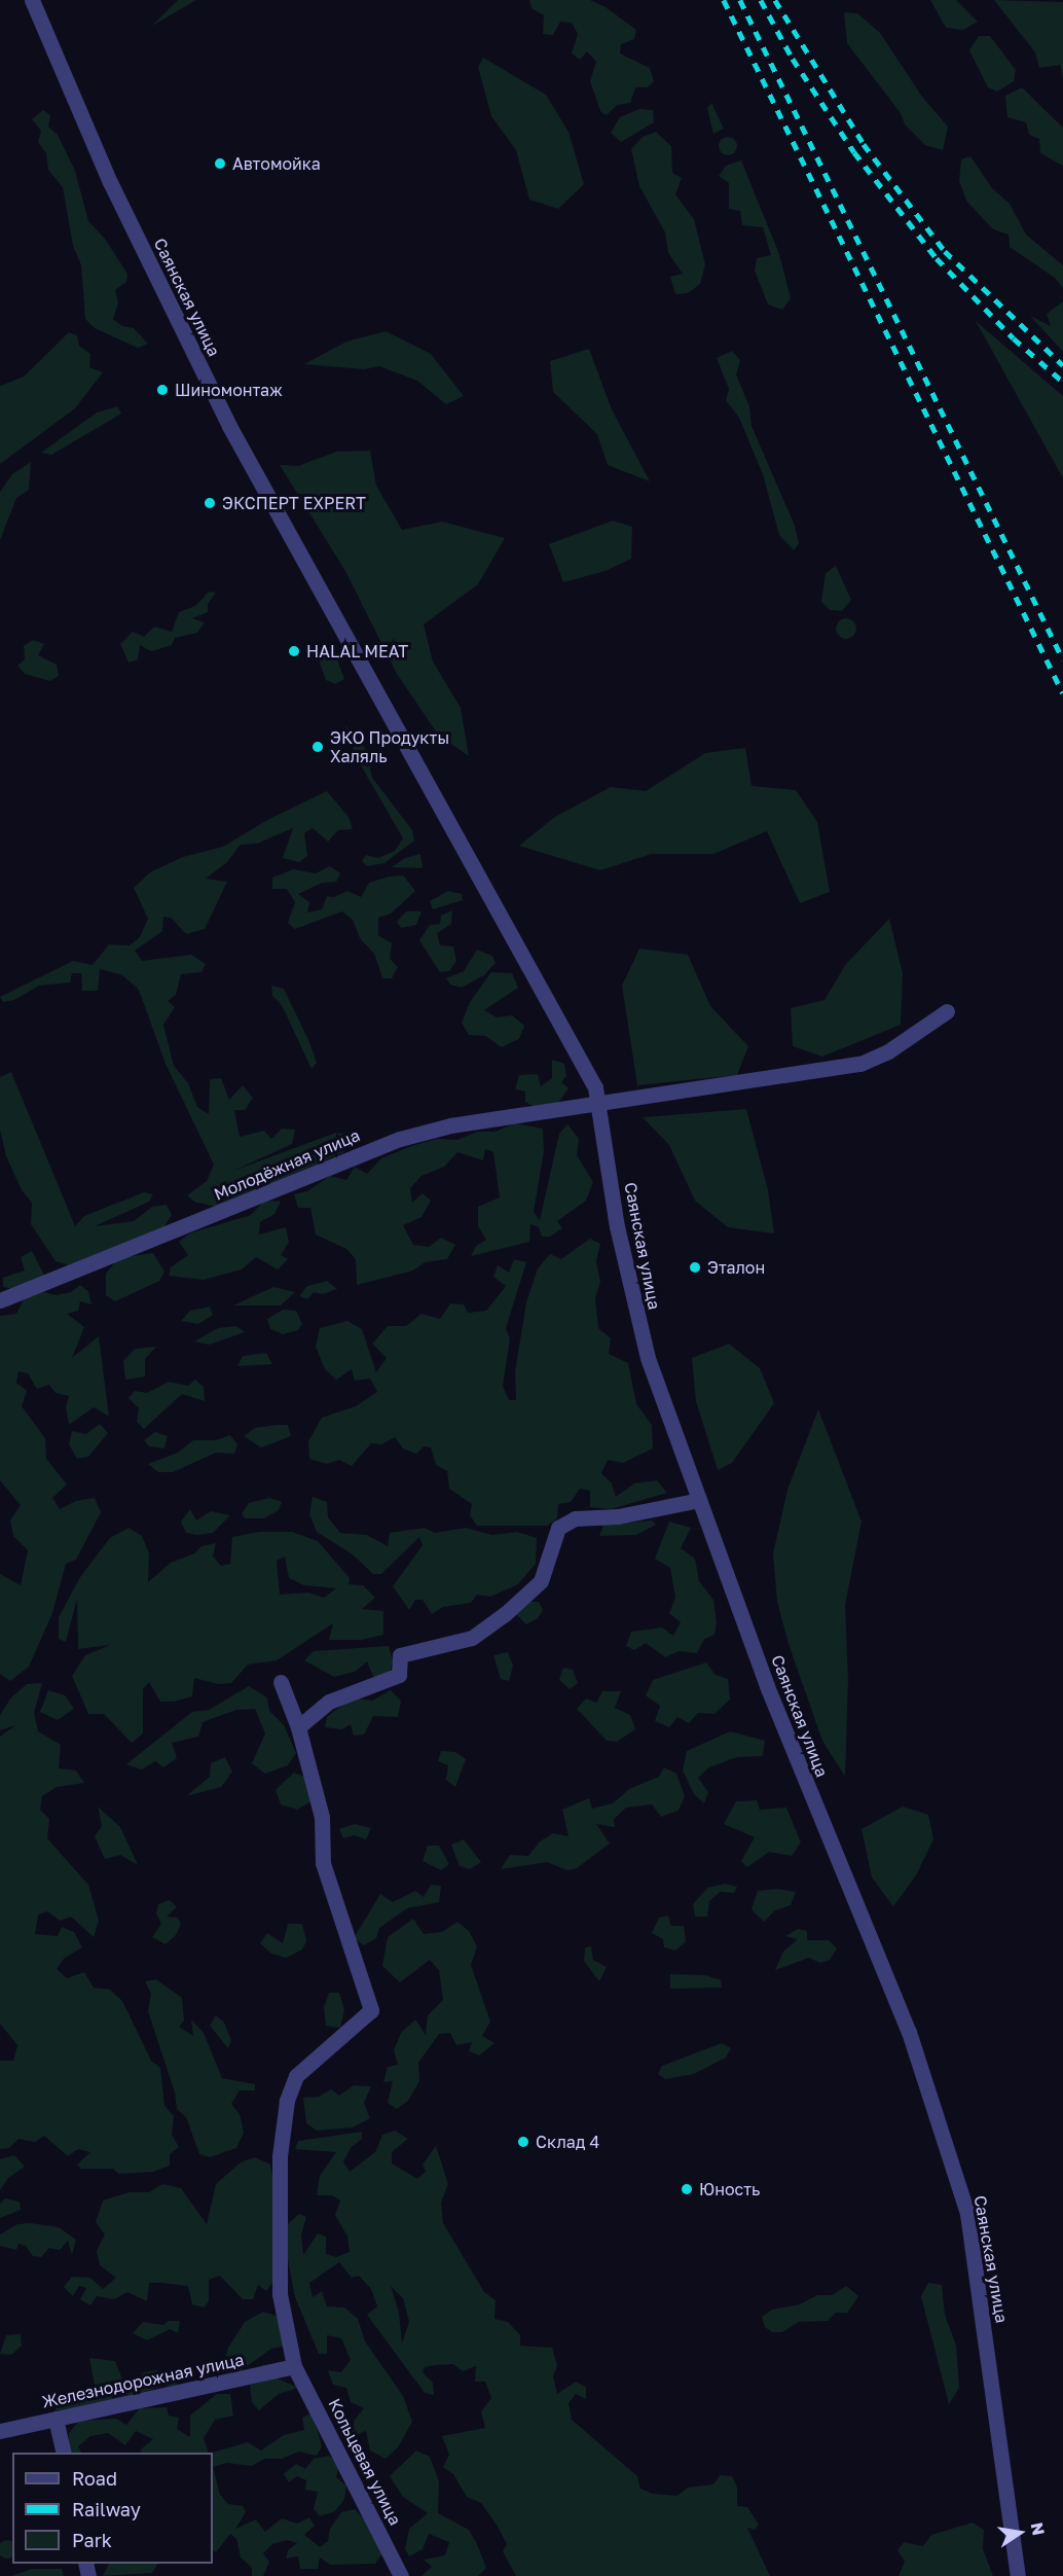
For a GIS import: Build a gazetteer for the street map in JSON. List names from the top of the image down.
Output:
{
  "streets": {
    "street": [
      "Саянская улица",
      "Молодёжная улица",
      "Железнодорожная улица",
      "Кольцевая улица"
    ]
  },
  "crossings": [
    ["Саянская улица", "Молодёжная улица"],
    ["Железнодорожная улица", "Кольцевая улица"]
  ],
  "places": [
    "Автомойка",
    "Шиномонтаж",
    "ЭКСПЕРТ EXPERT",
    "HALAL MEAT",
    "ЭКО Продукты Халяль",
    "Эталон",
    "Склад 4",
    "Юность"
  ],
  "legend": ["Road", "Railway", "Park"],
  "north": "right"
}
